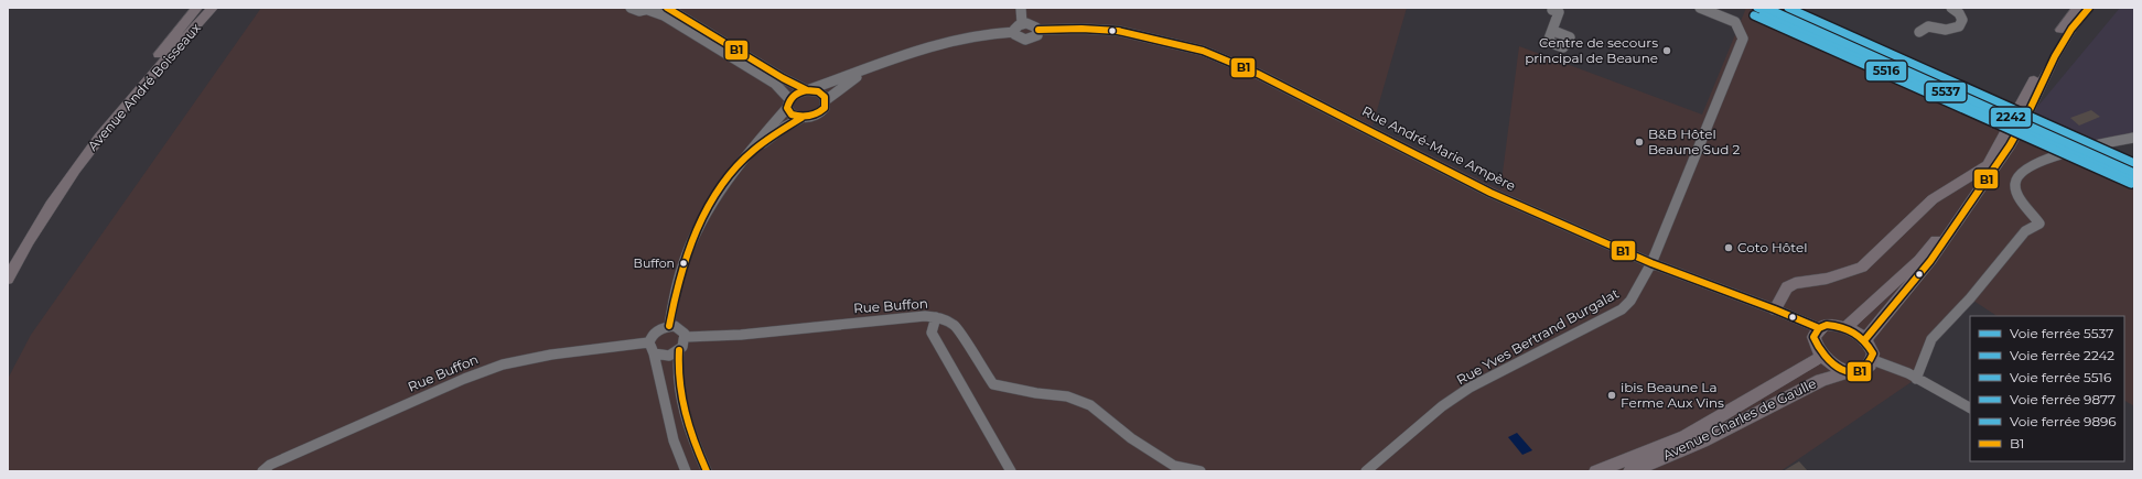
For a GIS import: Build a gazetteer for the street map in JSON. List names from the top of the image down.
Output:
{
  "streets": {
    "main road": ["Avenue André Boisseaux", "Avenue Charles de Gaulle"],
    "street": ["Rue André-Marie Ampère", "Rue Buffon", "Rue Yves Bertrand Burgalat"]
  },
  "crossings": [
    ["Rue André-Marie Ampère", "Rue Buffon"],
    ["Rue André-Marie Ampère", "Rue Yves Bertrand Burgalat"],
    ["Rue André-Marie Ampère", "Avenue Charles de Gaulle"]
  ],
  "places": [
    "Centre de secours principal de Beaune",
    "B&B Hôtel Beaune Sud 2",
    "Coto Hôtel",
    "Buffon",
    "ibis Beaune La Ferme Aux Vins"
  ],
  "lines": [
    "rail line 5537",
    "rail line 2242",
    "rail line 9896",
    "transit line B1",
    "rail line 5516",
    "rail line 9877"
  ],
  "legend": [
    "Voie ferrée 5537",
    "Voie ferrée 2242",
    "Voie ferrée 5516",
    "Voie ferrée 9877",
    "Voie ferrée 9896",
    "B1"
  ]
}
